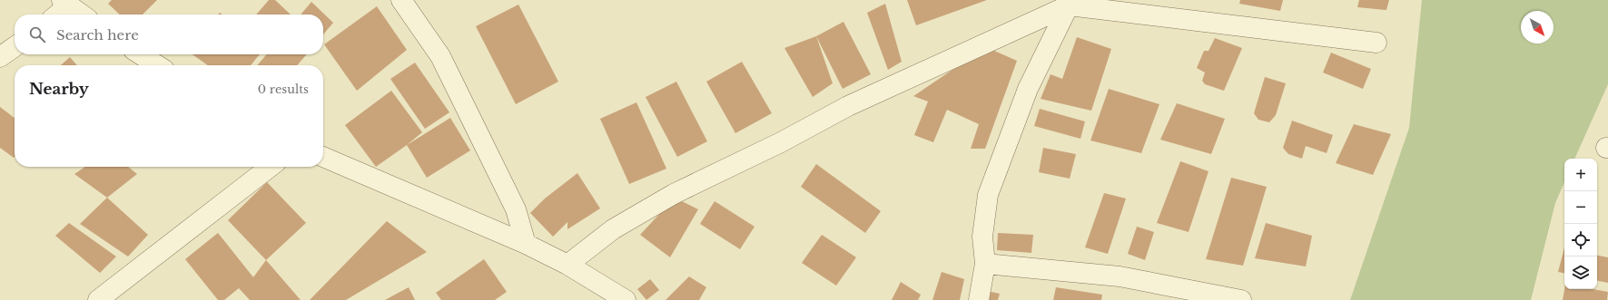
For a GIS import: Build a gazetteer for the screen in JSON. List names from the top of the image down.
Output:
{
  "north": "bottom right",
  "page": {
    "search": "Search here",
    "heading": ["Nearby", "0 results"],
    "map_buttons": ["+", "−"]
  }
}
